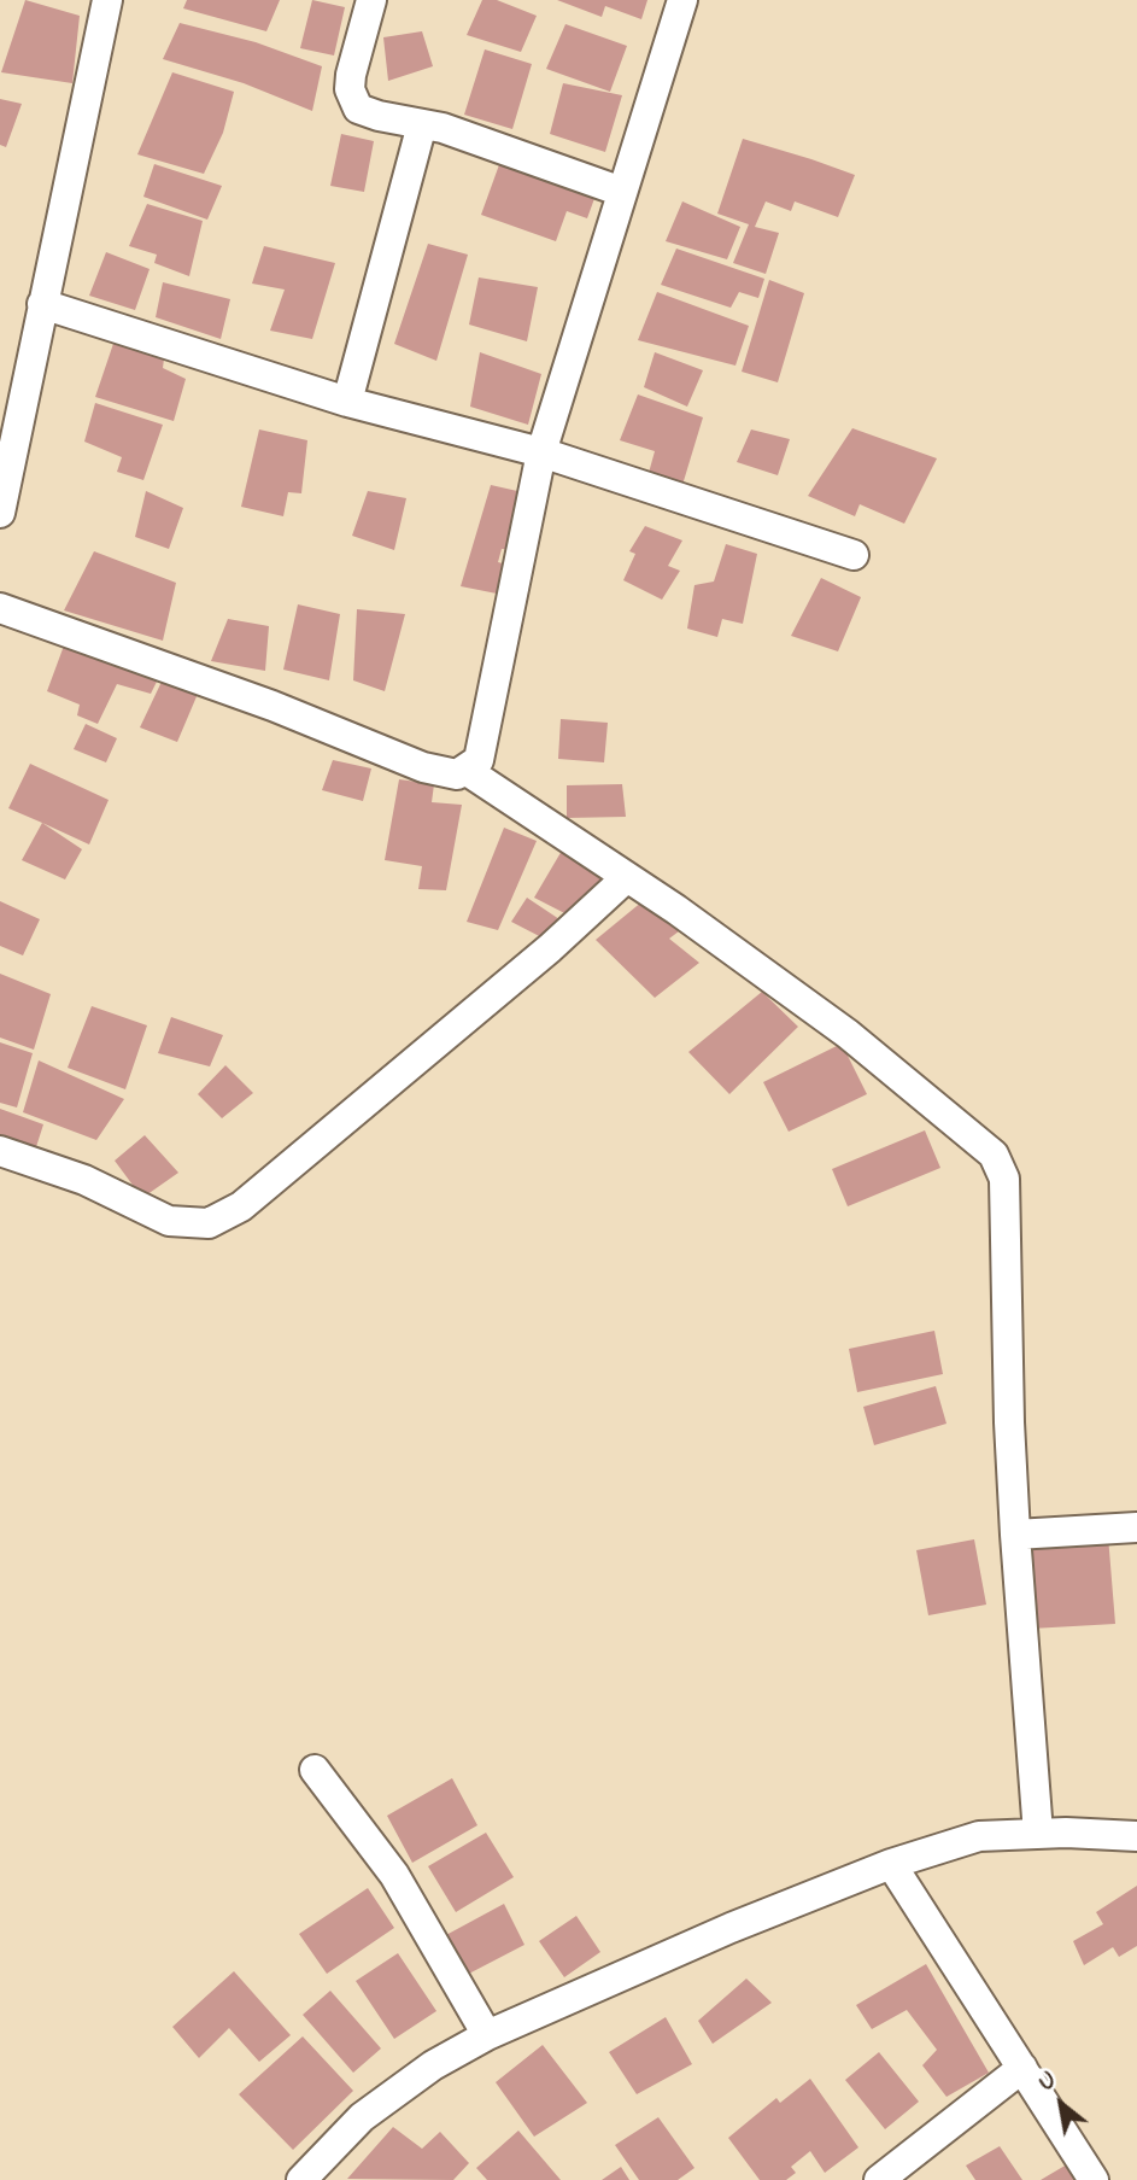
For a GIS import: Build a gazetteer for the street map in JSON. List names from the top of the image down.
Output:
{
  "north": "top left"
}
